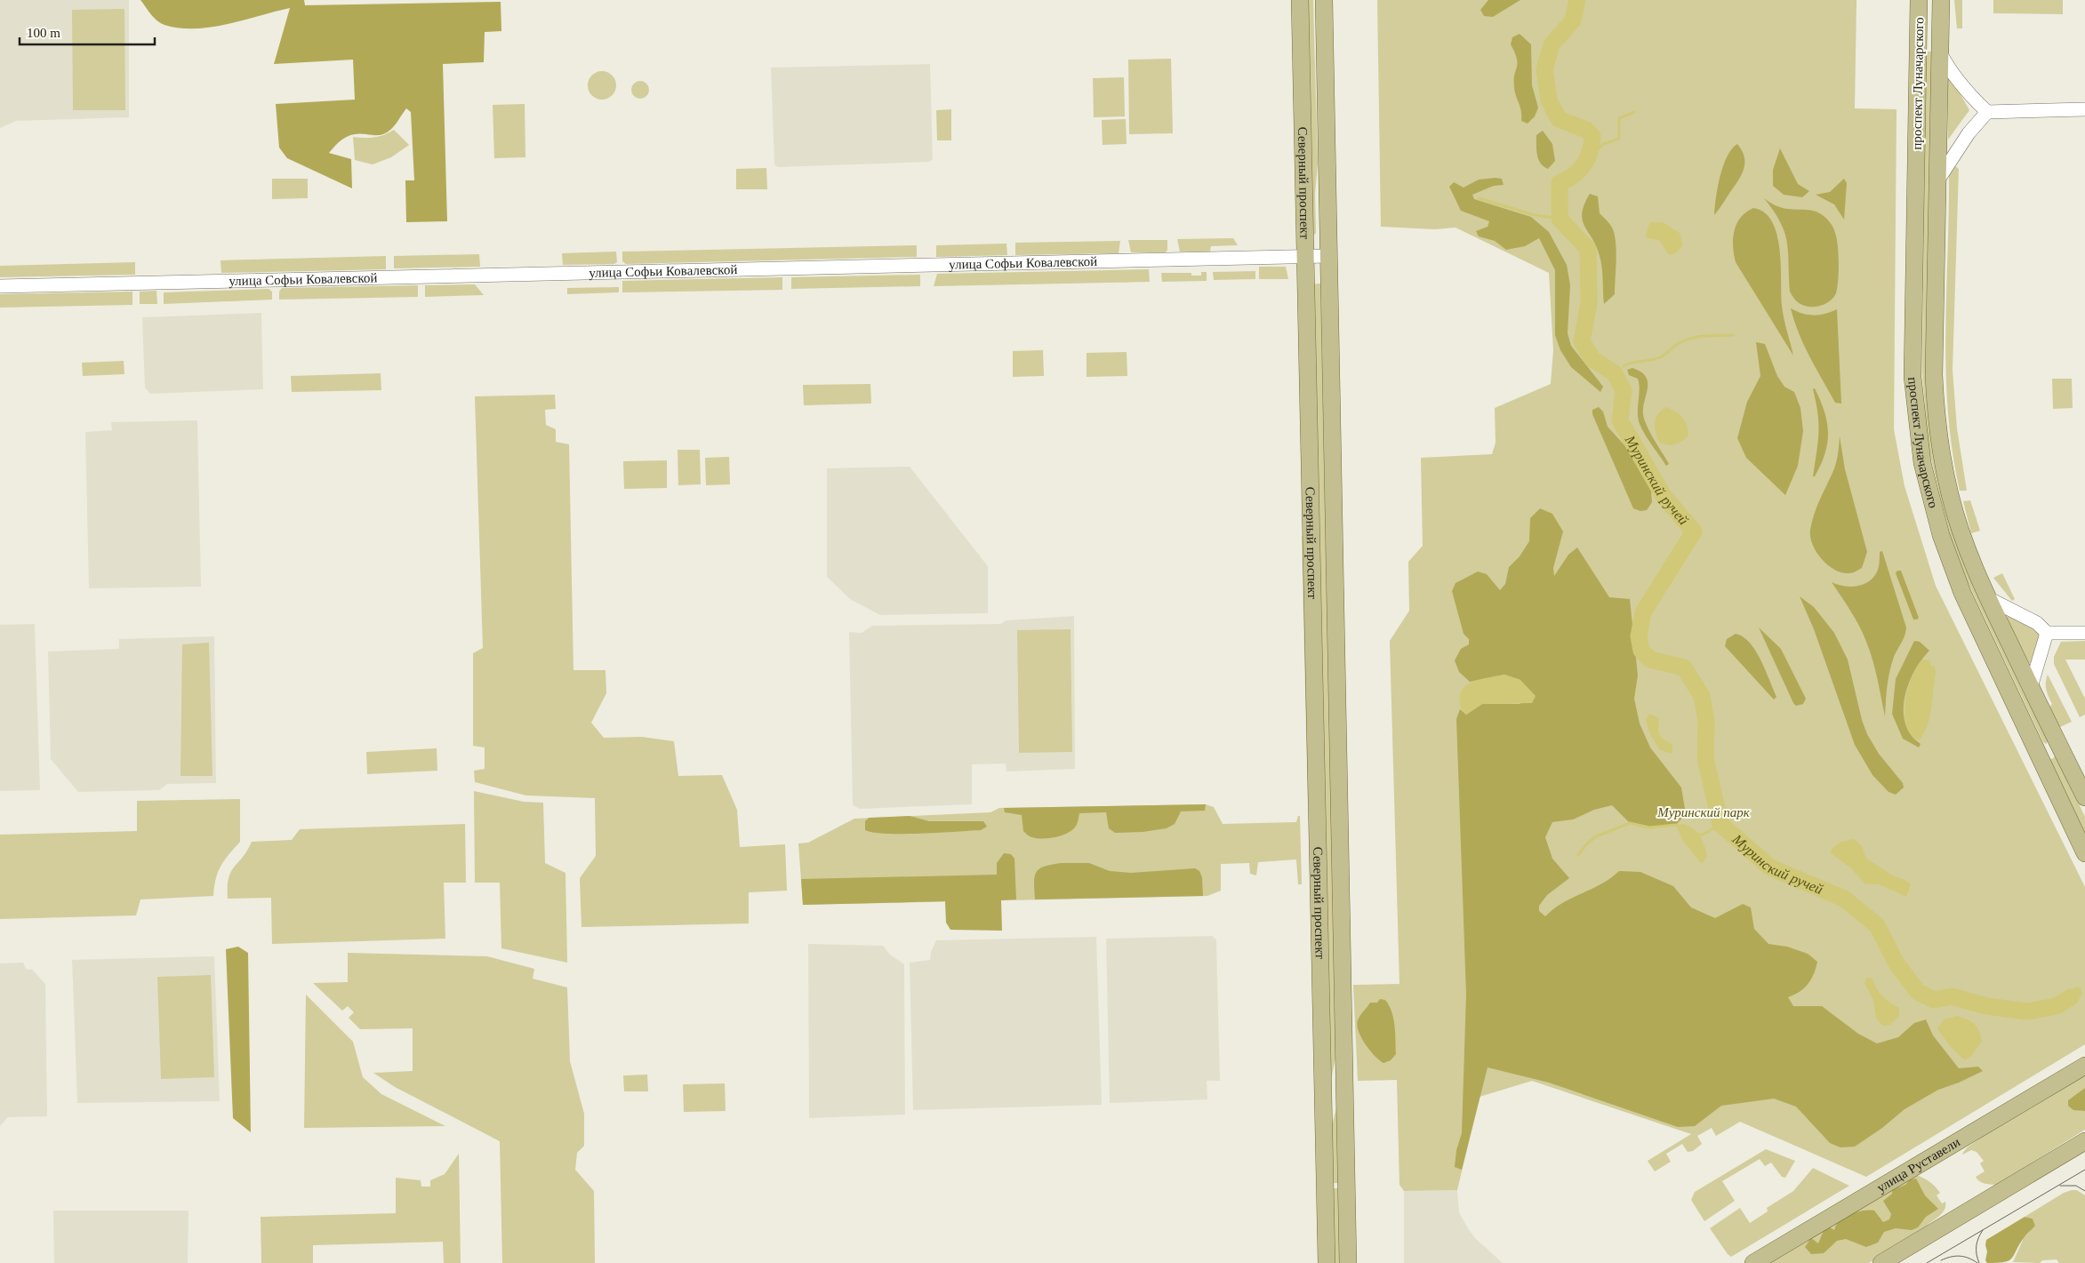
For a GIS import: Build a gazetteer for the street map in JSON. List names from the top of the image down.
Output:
{
  "streets": {
    "main road": ["проспект Луначарского", "Северный проспект", "улица Руставели"],
    "street": ["улица Софьи Ковалевской"]
  },
  "crossings": [
    ["Северный проспект", "улица Софьи Ковалевской"]
  ],
  "water": ["Муринский ручей"],
  "parks": ["Муринский парк"],
  "scale_bar": "100 m"
}
